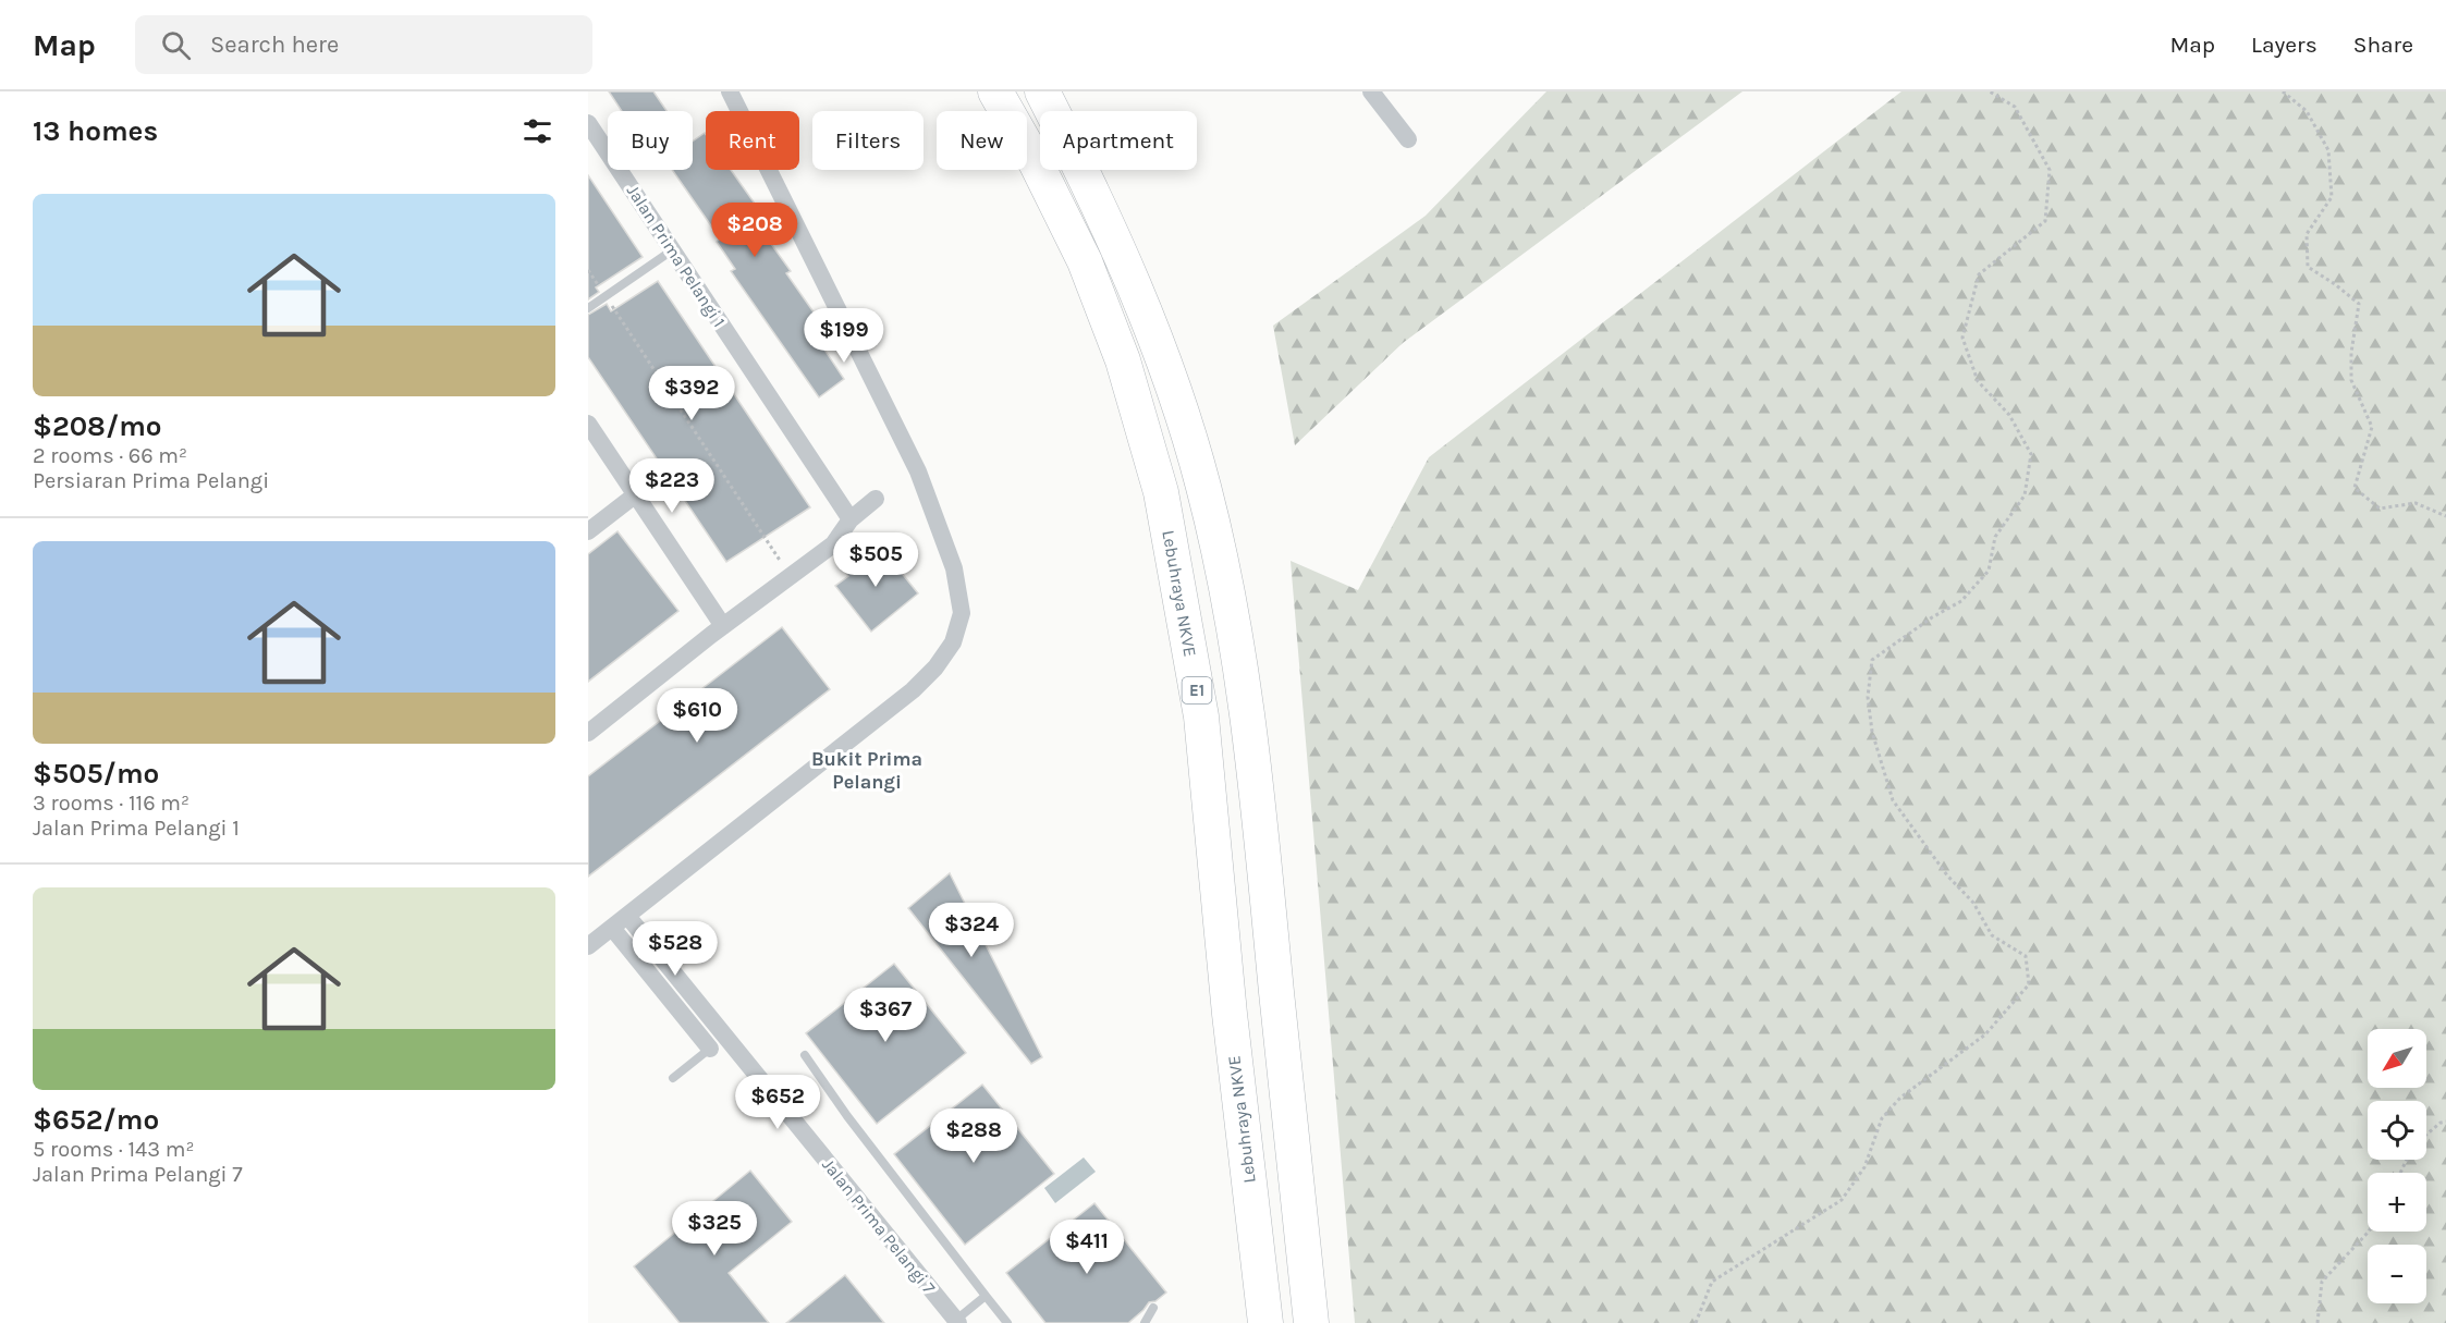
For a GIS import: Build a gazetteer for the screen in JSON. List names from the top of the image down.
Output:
{
  "streets": {
    "highway": ["Lebuhraya NKVE", "E1"],
    "street": ["Jalan Prima Pelangi 1", "Jalan Prima Pelangi 7"]
  },
  "districts": ["Bukit Prima Pelangi"],
  "north": "bottom left",
  "page": {
    "header": "Map",
    "search": "Search here",
    "nav": ["Map", "Layers", "Share"],
    "heading": "13 homes",
    "chip": [
      "Buy",
      "Rent",
      "Filters",
      "New",
      "Apartment"
    ],
    "list": [
      {
        "name": "$208/mo",
        "note": "2 rooms · 66 m² · Persiaran Prima Pelangi"
      },
      {
        "name": "$505/mo",
        "note": "3 rooms · 116 m² · Jalan Prima Pelangi 1"
      },
      {
        "name": "$652/mo",
        "note": "5 rooms · 143 m² · Jalan Prima Pelangi 7"
      }
    ],
    "price": [
      "$208",
      "$199",
      "$392",
      "$223",
      "$505",
      "$610",
      "$324",
      "$528",
      "$367",
      "$652",
      "$288",
      "$325",
      "$411"
    ],
    "map_buttons": ["+", "−"]
  }
}
